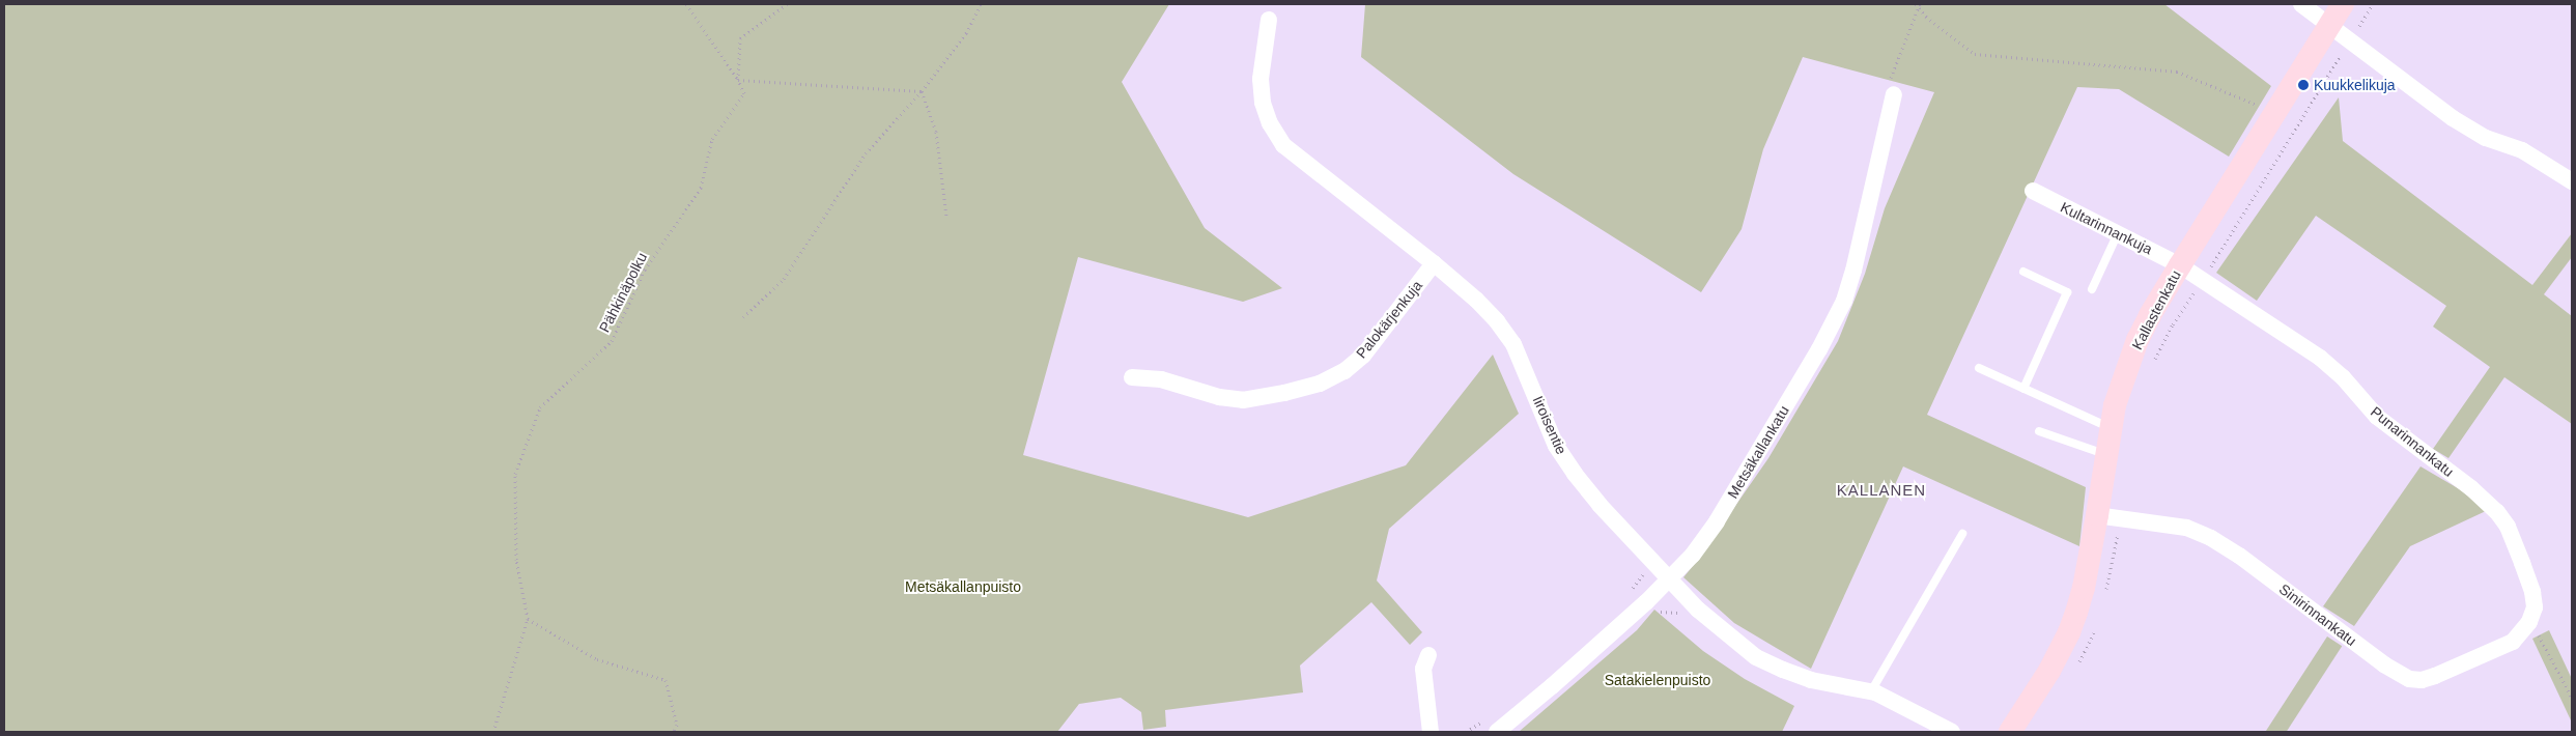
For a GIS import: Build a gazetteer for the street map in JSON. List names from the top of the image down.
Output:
{
  "streets": {
    "street": [
      "Kultarinnankuja",
      "Kallastenkatu",
      "Palokärjenkuja",
      "Iiroisentie",
      "Punarinnankatu",
      "Metsäkallankatu",
      "Sinirinnankatu"
    ],
    "path": ["Pähkinäpolku"]
  },
  "crossings": [
    ["Kultarinnankuja", "Kallastenkatu"],
    ["Kultarinnankuja", "Punarinnankatu"],
    ["Kallastenkatu", "Punarinnankatu"],
    ["Kallastenkatu", "Sinirinnankatu"],
    ["Palokärjenkuja", "Iiroisentie"],
    ["Iiroisentie", "Metsäkallankatu"],
    ["Punarinnankatu", "Sinirinnankatu"]
  ],
  "districts": ["KALLANEN"],
  "parks": ["Metsäkallanpuisto", "Satakielenpuisto"],
  "places": ["Kuukkelikuja"]
}
